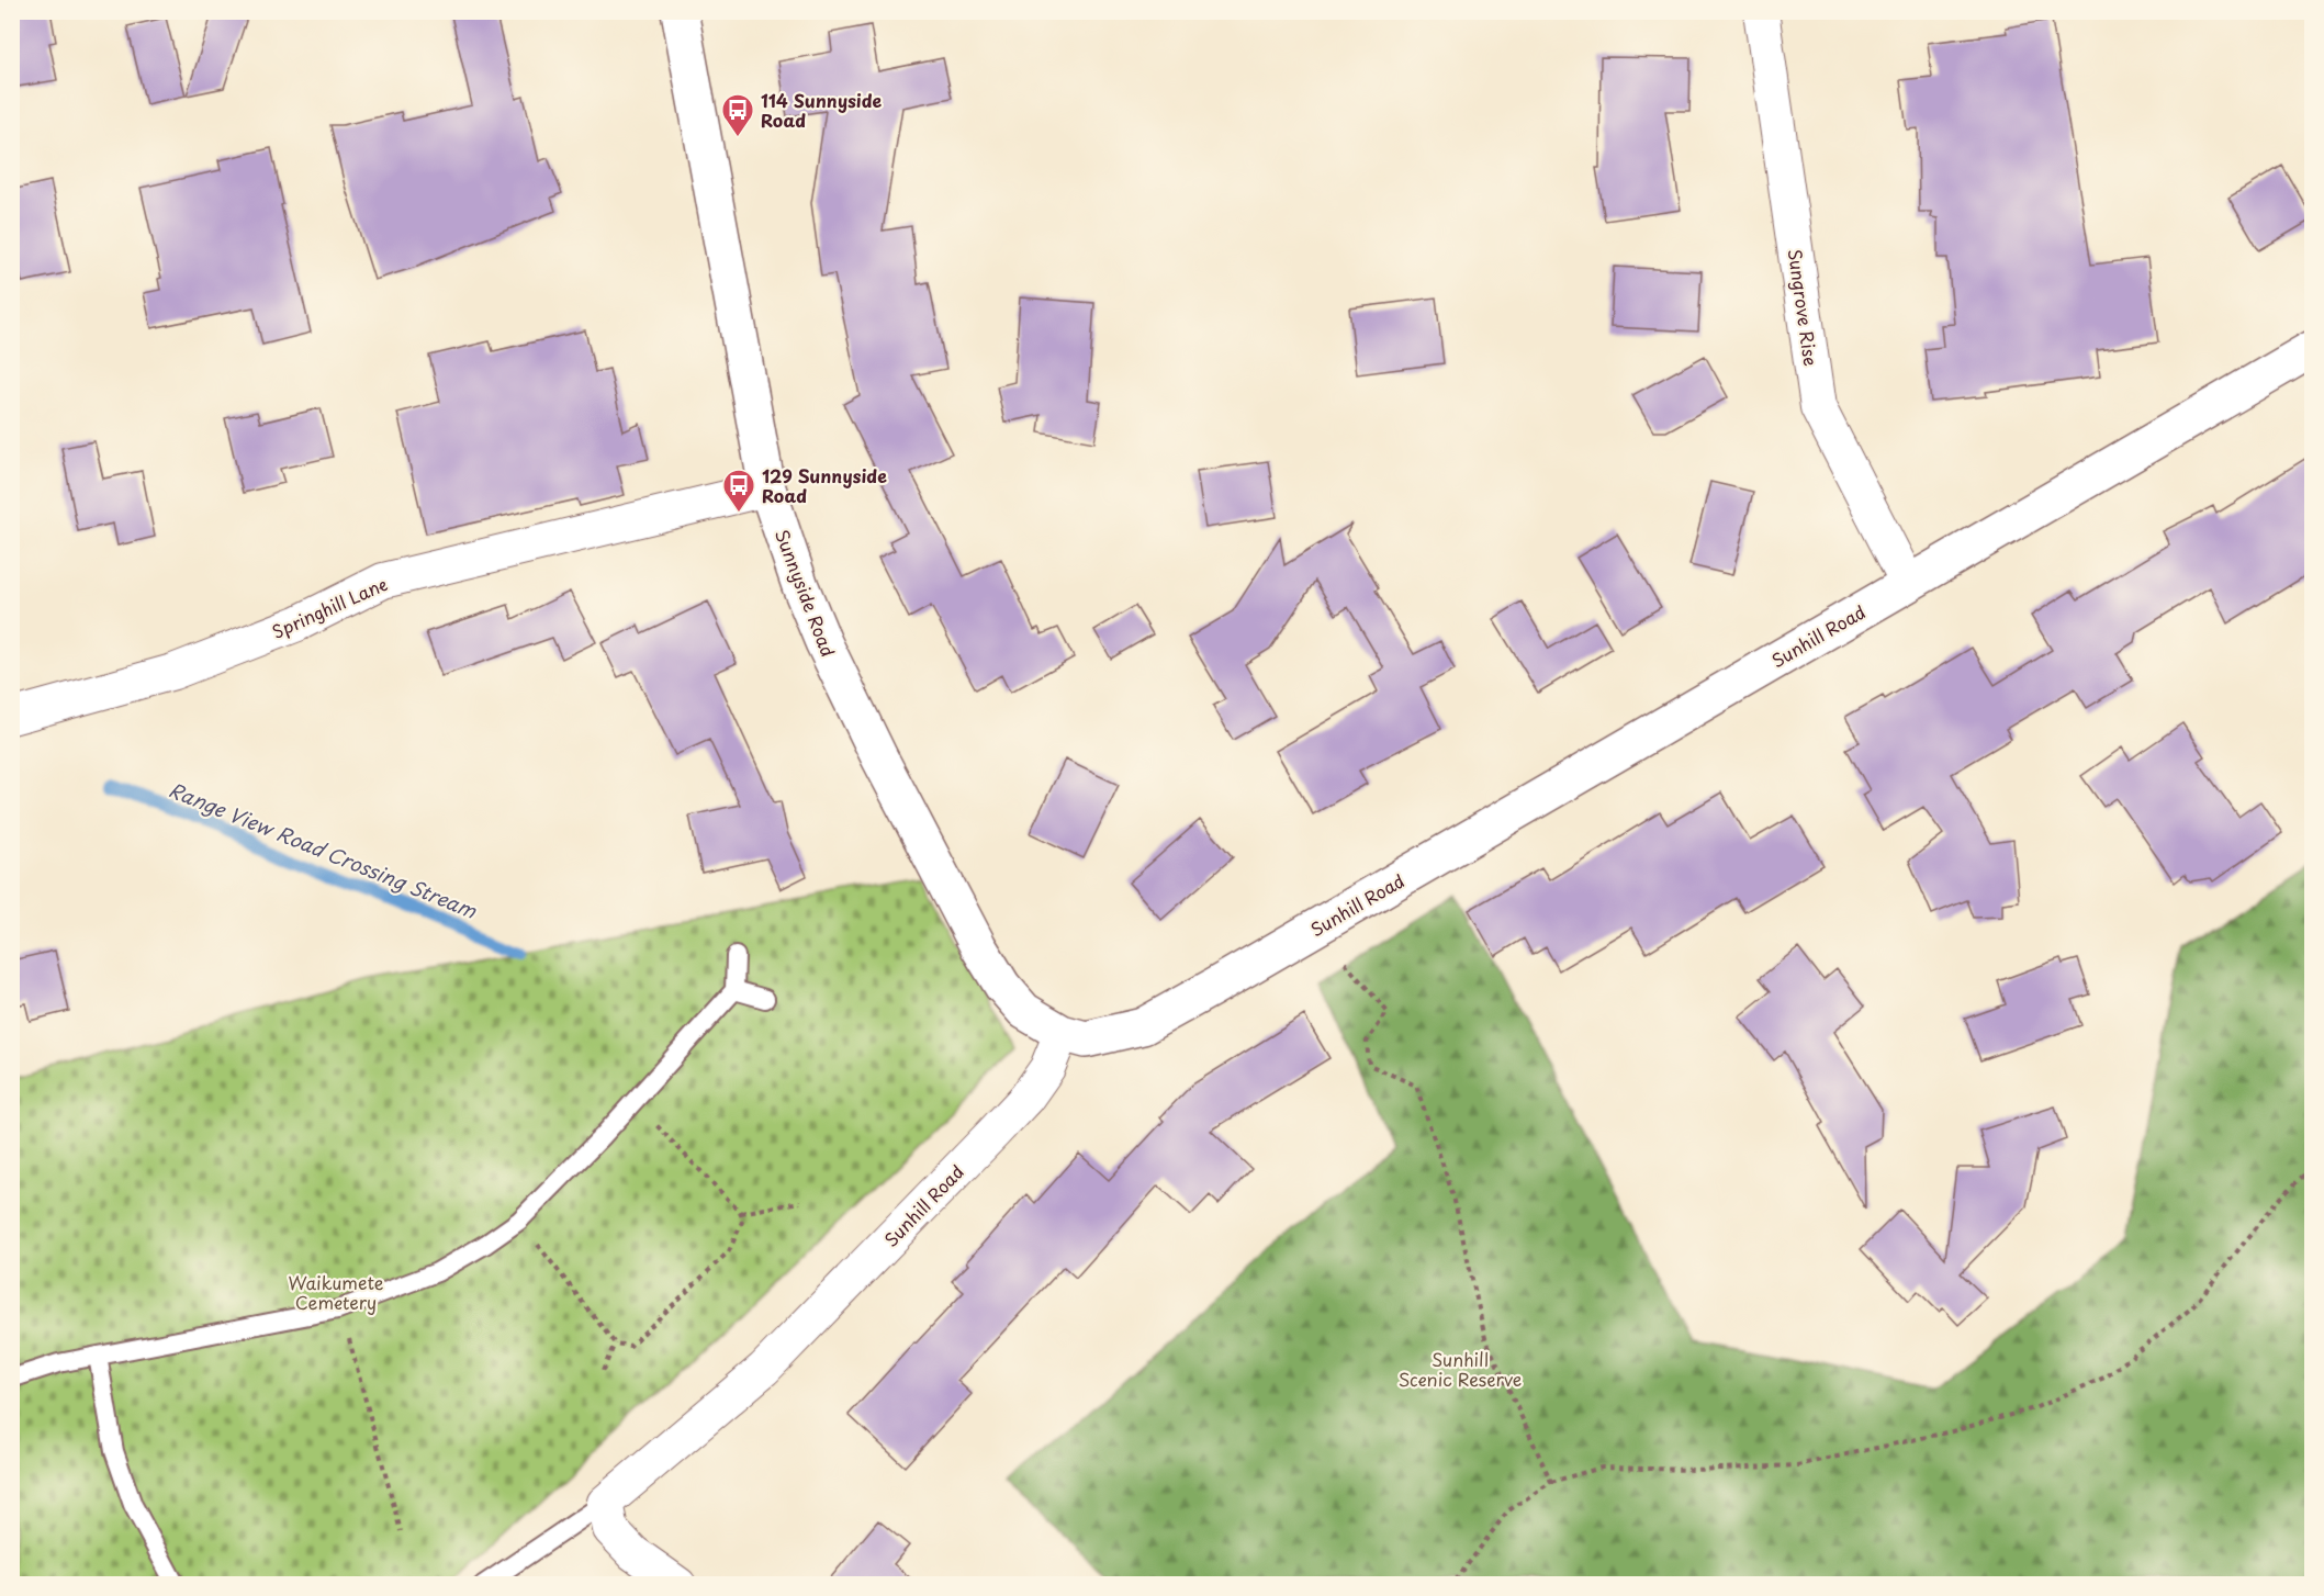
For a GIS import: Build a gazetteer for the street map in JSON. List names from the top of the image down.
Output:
{
  "streets": {
    "street": [
      "Sungrove Rise",
      "Sunnyside Road",
      "Springhill Lane",
      "Sunhill Road"
    ]
  },
  "crossings": [
    ["Sungrove Rise", "Sunhill Road"],
    ["Sunnyside Road", "Springhill Lane"],
    ["Sunnyside Road", "Sunhill Road"]
  ],
  "water": ["Range View Road Crossing Stream"],
  "parks": ["Waikumete Cemetery", "Sunhill Scenic Reserve"],
  "places": {
    "bus stop": ["114 Sunnyside Road", "129 Sunnyside Road"]
  }
}
